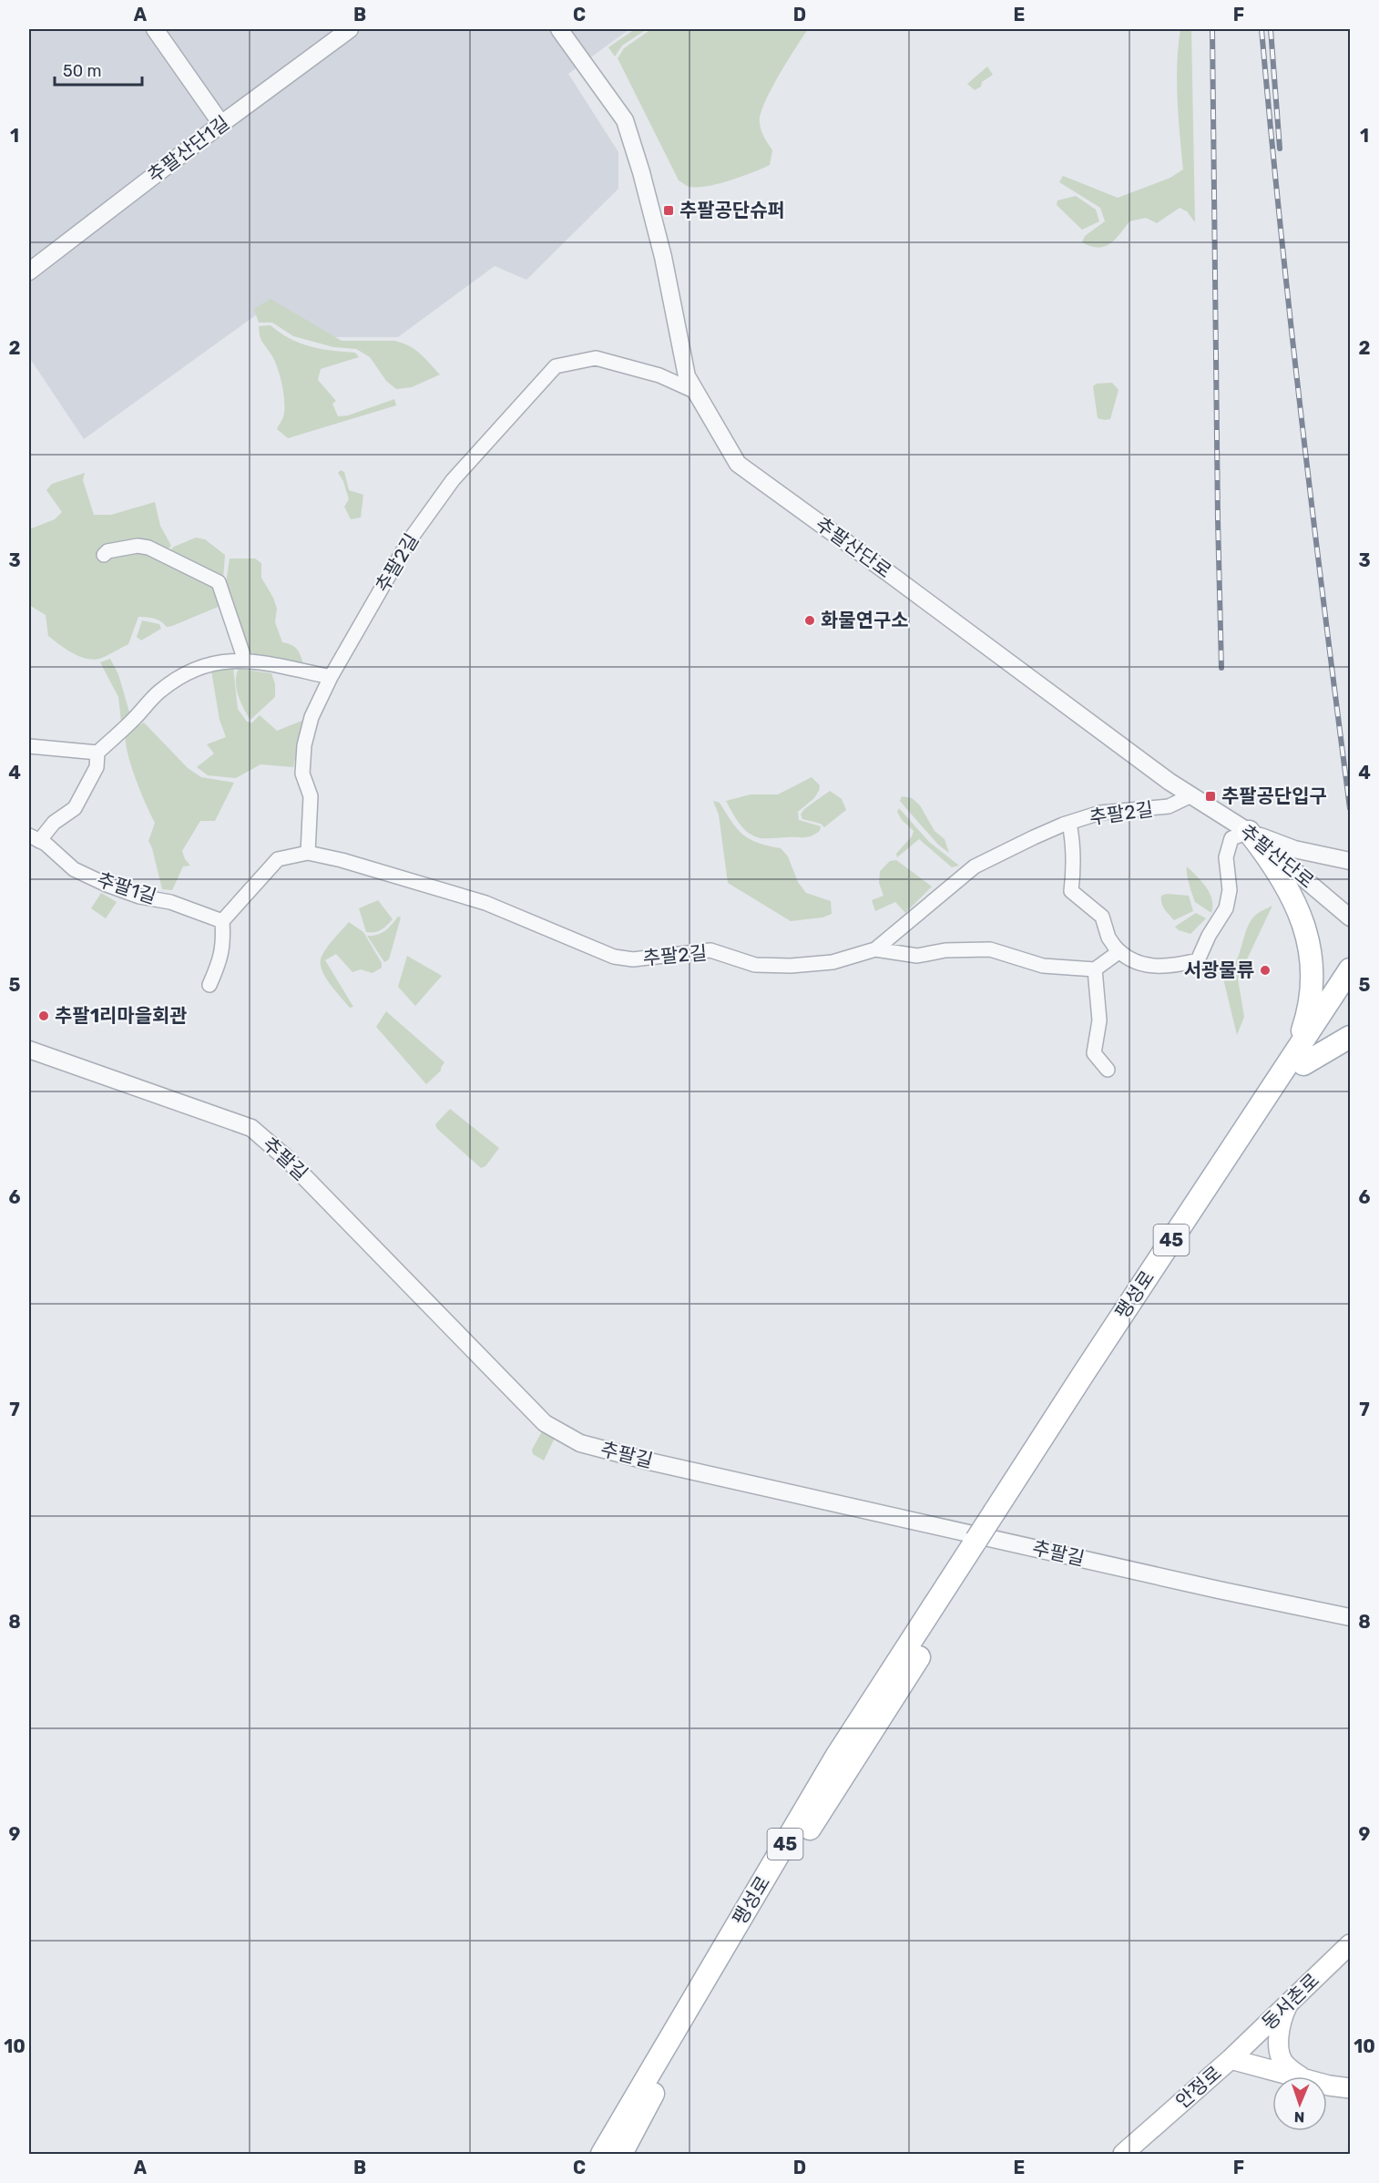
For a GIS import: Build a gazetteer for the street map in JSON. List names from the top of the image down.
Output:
{
  "streets": {
    "main road": [
      "45",
      "팽성로",
      "동서촌로",
      "안정로"
    ],
    "street": [
      "추팔산단1길",
      "추팔산단로",
      "추팔2길",
      "추팔1길",
      "추팔길"
    ]
  },
  "crossings": [
    ["추팔산단로", "추팔2길"],
    ["추팔2길", "추팔1길"],
    ["동서촌로", "안정로"]
  ],
  "places": {
    "transit": ["추팔공단슈퍼", "추팔공단입구"],
    "other": ["화물연구소", "서광물류", "추팔1리마을회관"]
  },
  "scale_bar": "50 m",
  "north": "bottom",
  "grid": {
    "columns": [
      "A",
      "B",
      "C",
      "D",
      "E",
      "F"
    ],
    "rows": [
      "1",
      "2",
      "3",
      "4",
      "5",
      "6",
      "7",
      "8",
      "9",
      "10"
    ]
  }
}
